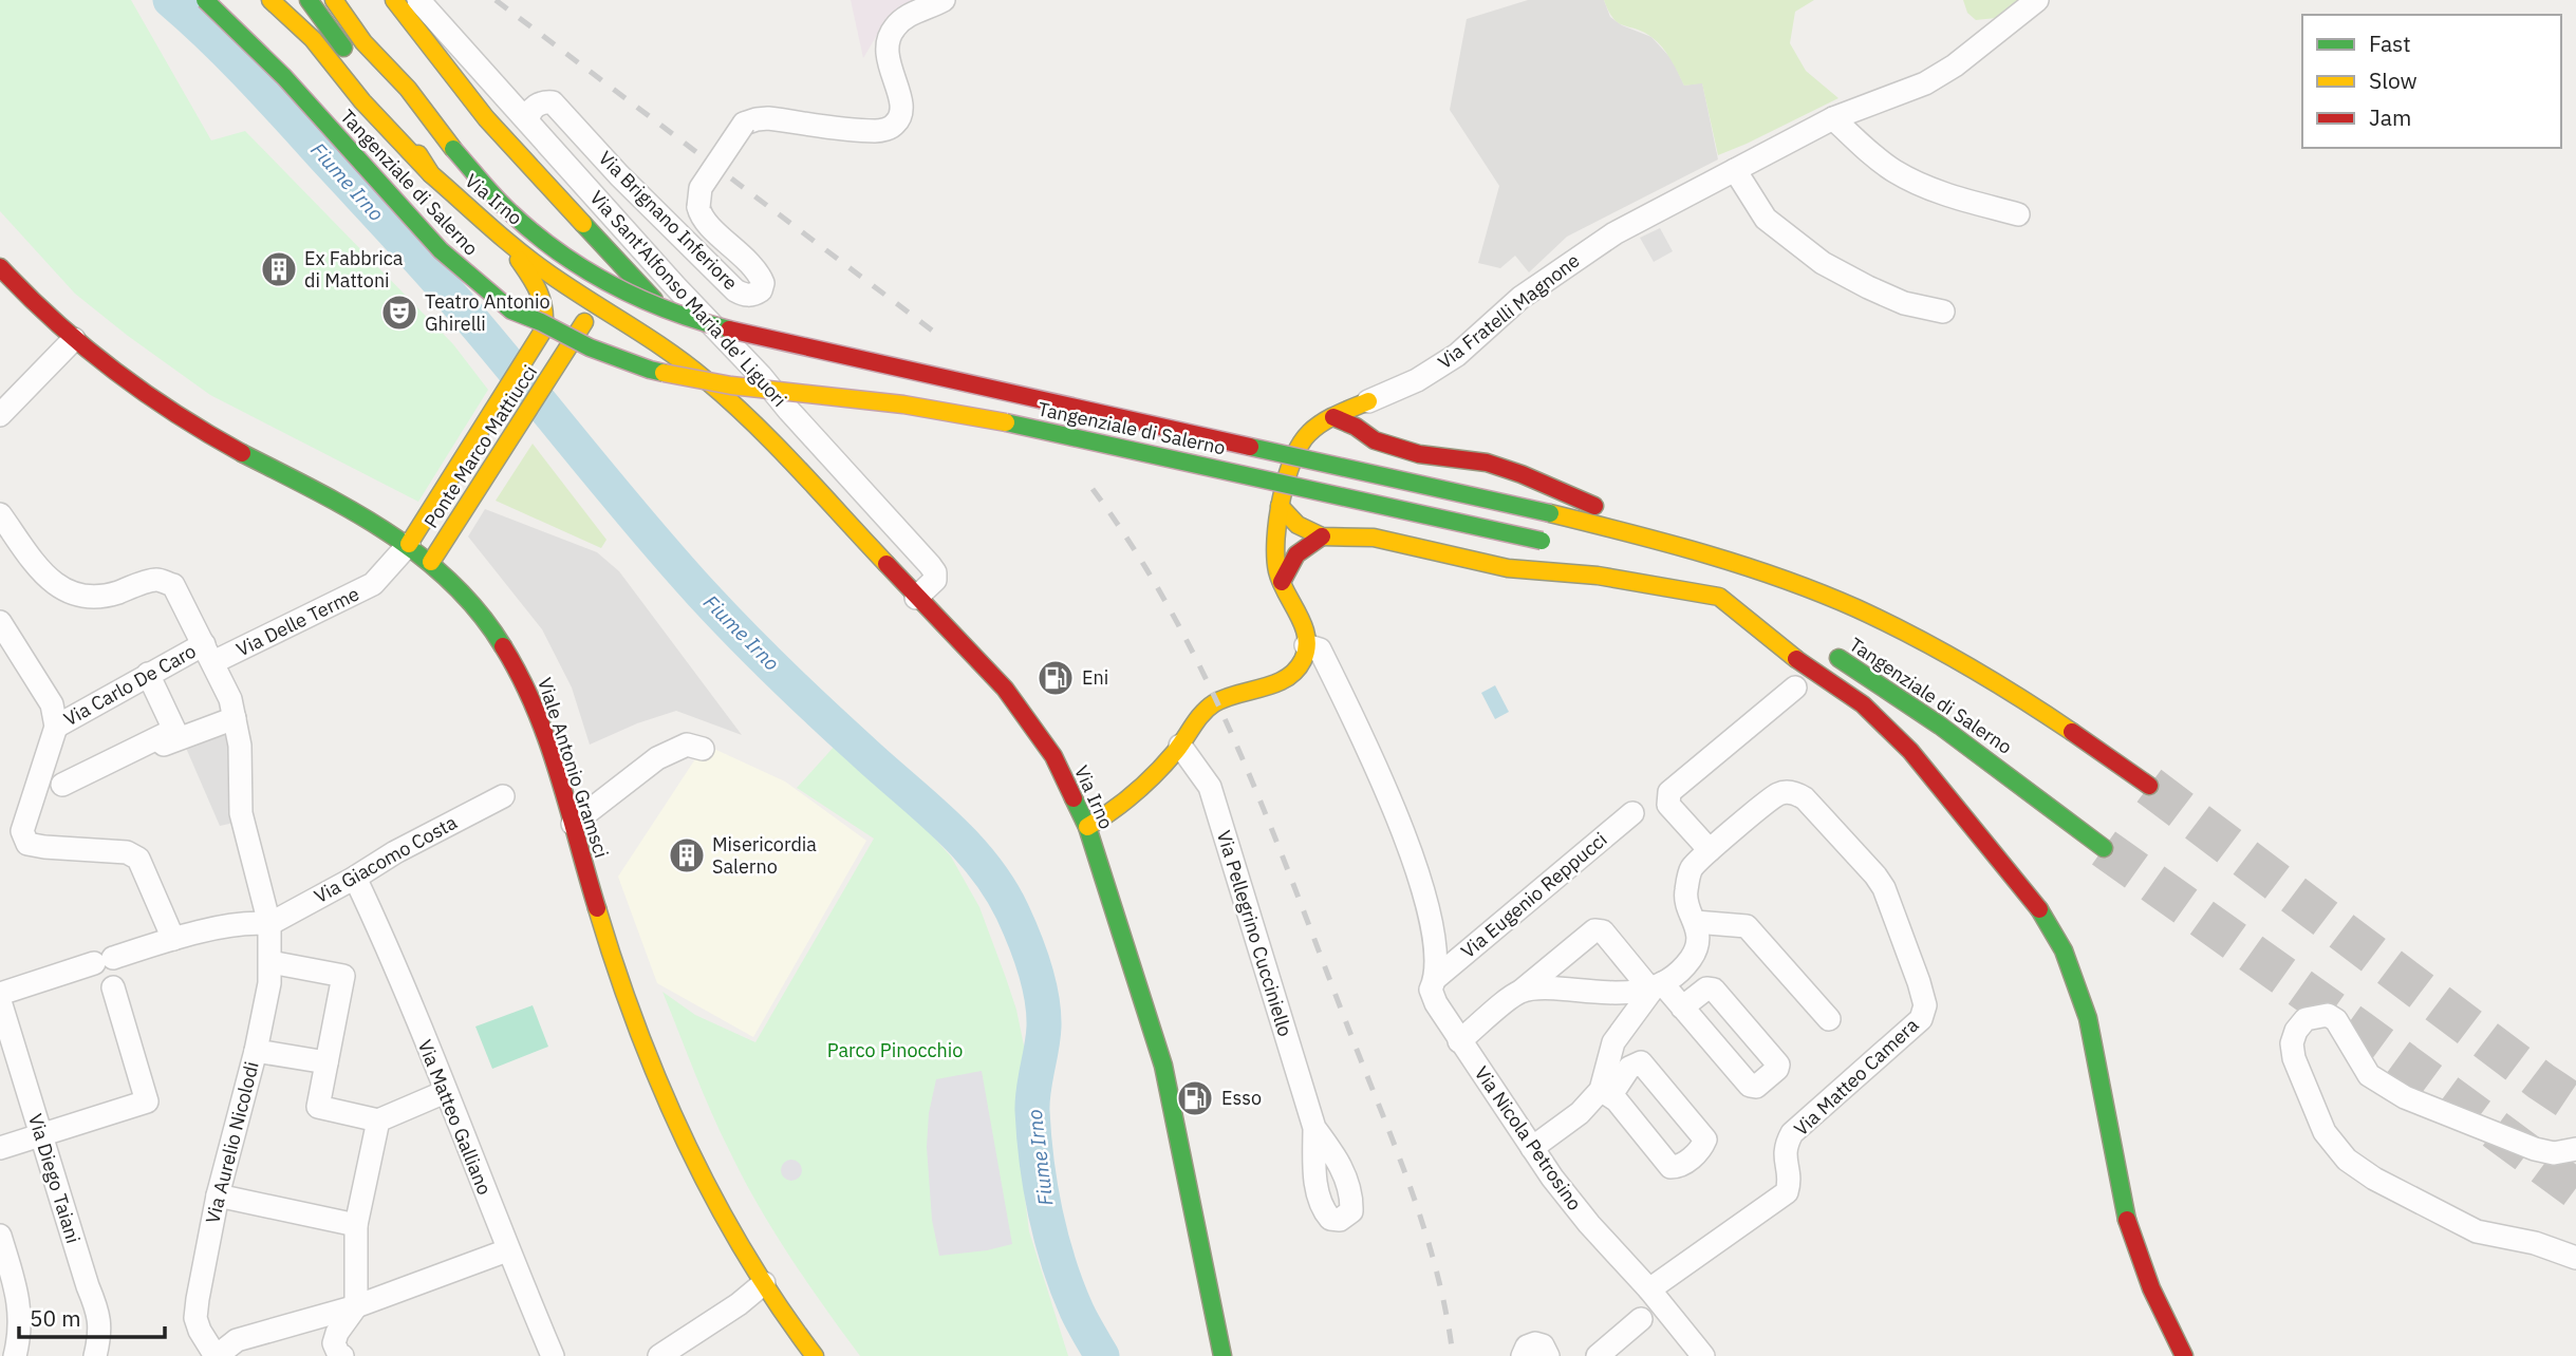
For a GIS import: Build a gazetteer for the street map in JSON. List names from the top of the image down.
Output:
{
  "streets": {
    "main road": [
      "Tangenziale di Salerno",
      "Via Irno",
      "Via Fratelli Magnone",
      "Ponte Marco Mattiucci",
      "Viale Antonio Gramsci"
    ],
    "street": [
      "Via Brignano Inferiore",
      "Via Sant'Alfonso Maria de' Liguori",
      "Via Delle Terme",
      "Via Carlo De Caro",
      "Via Giacomo Costa",
      "Via Eugenio Reppucci",
      "Via Pellegrino Cucciniello",
      "Via Matteo Camera",
      "Via Matteo Galliano",
      "Via Nicola Petrosino",
      "Via Aurelio Nicolodi",
      "Via Diego Taiani"
    ]
  },
  "crossings": [
    ["Via Irno", "Via Sant'Alfonso Maria de' Liguori"],
    ["Via Irno", "Ponte Marco Mattiucci"],
    ["Via Brignano Inferiore", "Via Sant'Alfonso Maria de' Liguori"],
    ["Ponte Marco Mattiucci", "Via Delle Terme"],
    ["Ponte Marco Mattiucci", "Viale Antonio Gramsci"],
    ["Via Delle Terme", "Via Carlo De Caro"],
    ["Via Delle Terme", "Viale Antonio Gramsci"],
    ["Via Delle Terme", "Via Aurelio Nicolodi"],
    ["Via Carlo De Caro", "Via Aurelio Nicolodi"],
    ["Via Giacomo Costa", "Via Matteo Galliano"],
    ["Via Giacomo Costa", "Via Aurelio Nicolodi"],
    ["Via Eugenio Reppucci", "Via Nicola Petrosino"],
    ["Via Matteo Camera", "Via Nicola Petrosino"]
  ],
  "water": ["Fiume Irno"],
  "parks": ["Parco Pinocchio"],
  "places": {
    "building": ["Ex Fabbrica di Mattoni", "Misericordia Salerno"],
    "theatre": ["Teatro Antonio Ghirelli"],
    "fuel station": ["Eni", "Esso"]
  },
  "legend": ["Fast", "Slow", "Jam"],
  "scale_bar": "50 m"
}
